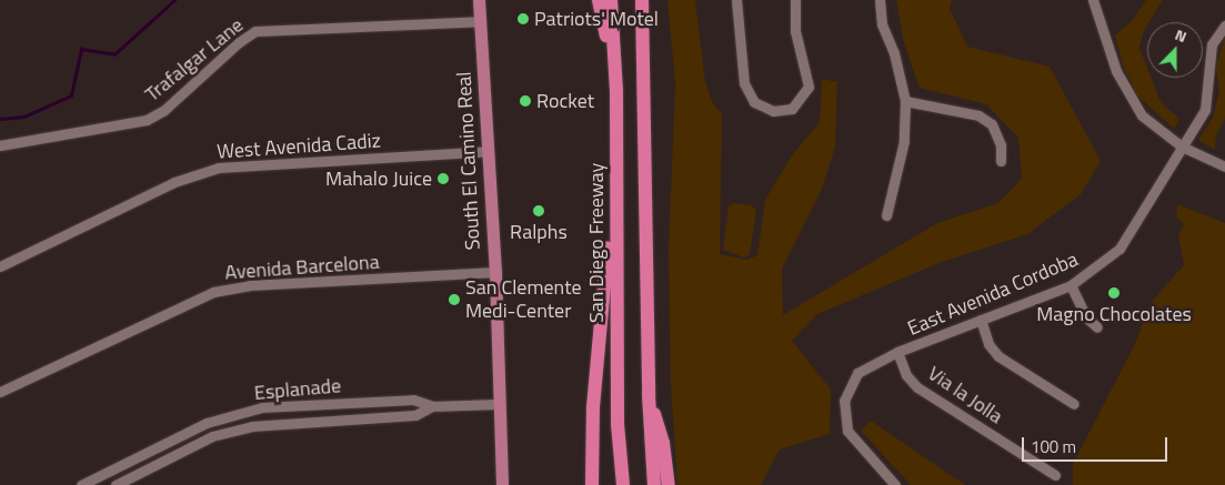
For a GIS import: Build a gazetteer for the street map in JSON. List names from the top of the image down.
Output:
{
  "streets": {
    "highway": ["San Diego Freeway"],
    "main road": ["South El Camino Real"],
    "street": [
      "Trafalgar Lane",
      "West Avenida Cadiz",
      "Avenida Barcelona",
      "East Avenida Cordoba",
      "Esplanade",
      "Via la Jolla"
    ]
  },
  "crossings": [
    ["Trafalgar Lane", "South El Camino Real"],
    ["West Avenida Cadiz", "South El Camino Real"],
    ["South El Camino Real", "Avenida Barcelona"],
    ["South El Camino Real", "Esplanade"],
    ["East Avenida Cordoba", "Via la Jolla"]
  ],
  "places": [
    "Patriots' Motel",
    "Rocket",
    "Mahalo Juice",
    "Ralphs",
    "Magno Chocolates",
    "San Clemente Medi-Center"
  ],
  "scale_bar": "100 m",
  "north": "top"
}
